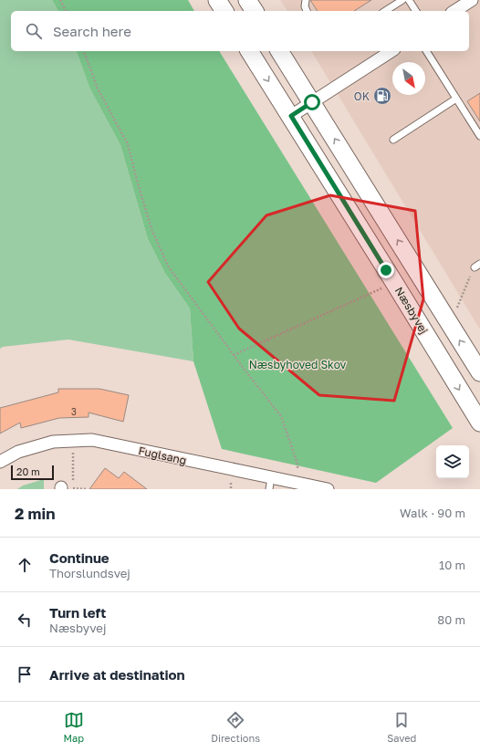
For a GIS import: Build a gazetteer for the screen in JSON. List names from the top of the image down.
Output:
{
  "streets": {
    "street": ["Næsbyvej", "Fuglsang"]
  },
  "parks": ["Næsbyhoved Skov"],
  "places": {
    "fuel station": ["OK"]
  },
  "house_numbers": ["3"],
  "scale_bar": "20 m",
  "north": "bottom right",
  "page": {
    "search": "Search here",
    "scale": "20 m",
    "heading": ["2 min", "Walk · 90 m"],
    "list": [
      ["Continue", "Thorslundsvej", "10 m"],
      ["Turn left", "Næsbyvej", "80 m"],
      "Arrive at destination"
    ],
    "nav": ["Map", "Directions", "Saved"]
  }
}
